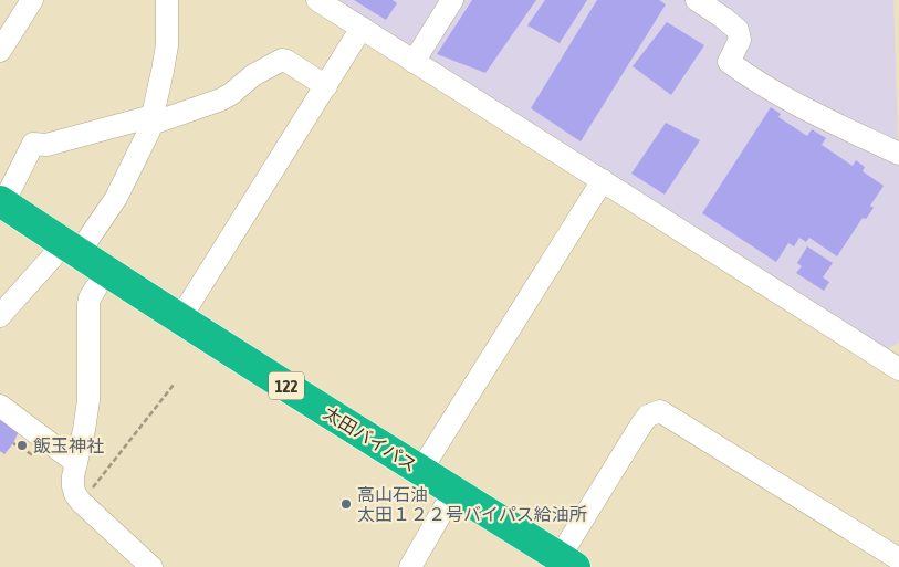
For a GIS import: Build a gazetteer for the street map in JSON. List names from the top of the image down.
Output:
{
  "streets": {
    "highway": ["122", "太田バイパス"]
  },
  "places": ["飯玉神社", "高山石油 太田１２２号バイパス給油所"]
}
